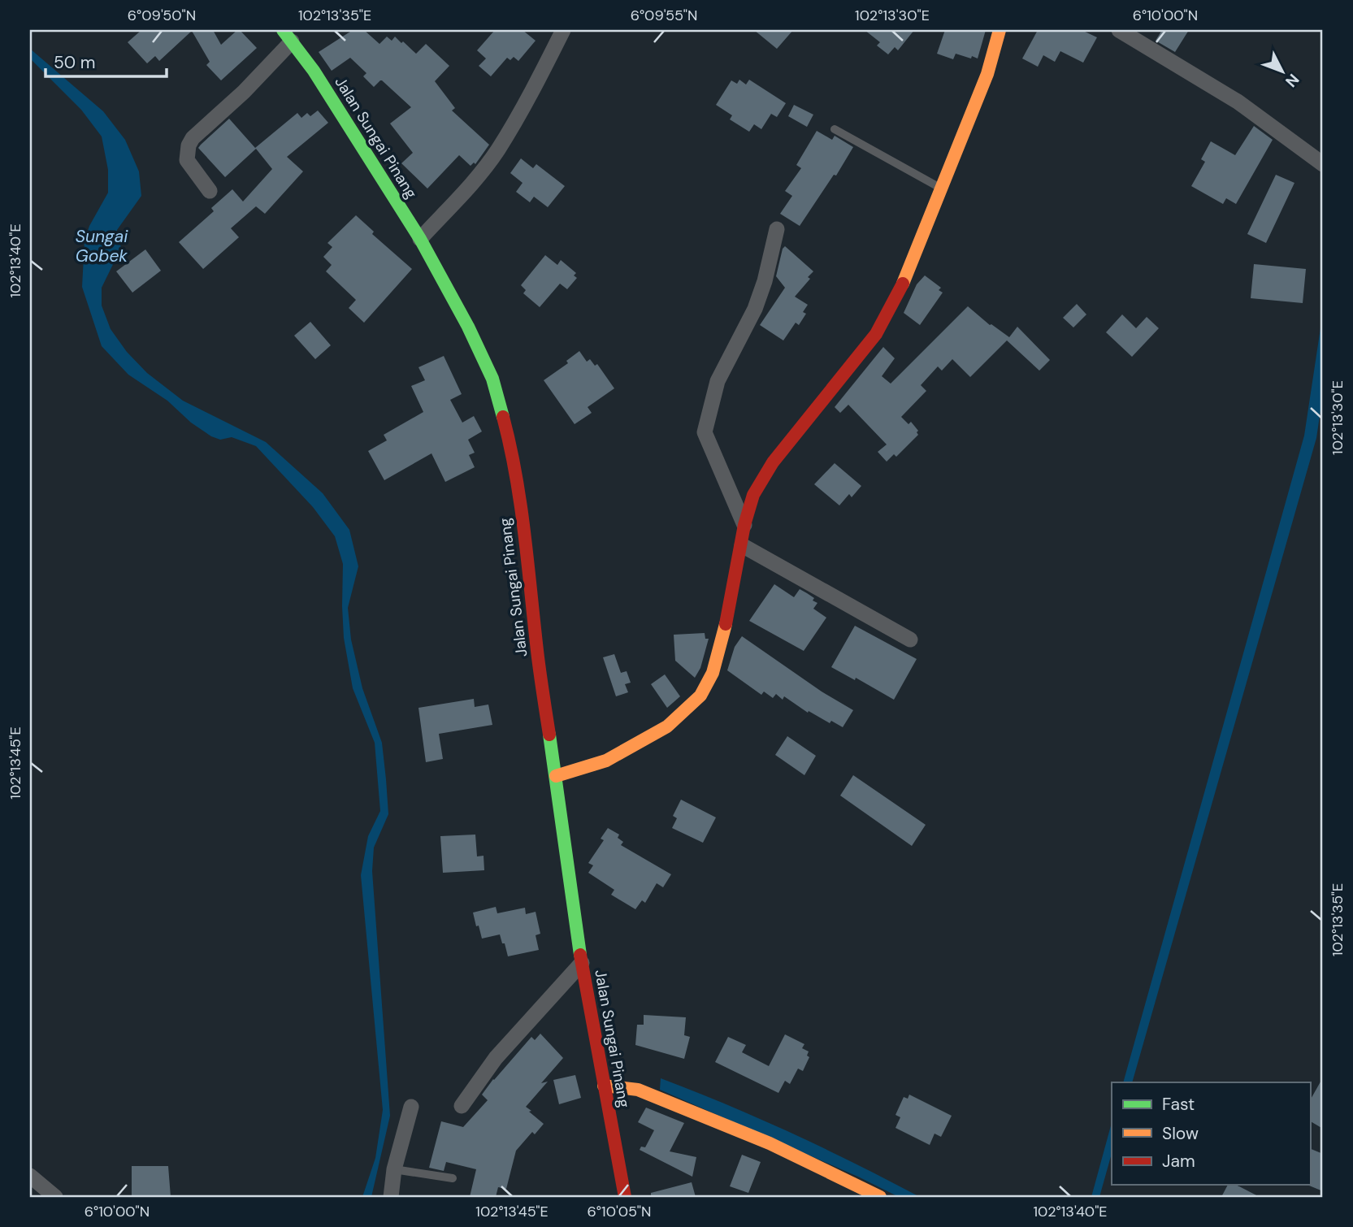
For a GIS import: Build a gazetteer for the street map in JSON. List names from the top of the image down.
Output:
{
  "streets": {
    "street": ["Jalan Sungai Pinang"]
  },
  "water": ["Sungai Gobek"],
  "legend": ["Fast", "Slow", "Jam"],
  "scale_bar": "50 m",
  "north": "bottom right",
  "coordinates": [
    "6°09'50\"N",
    "102°13'35\"E",
    "6°09'55\"N",
    "102°13'30\"E",
    "6°10'00\"N",
    "102°13'40\"E",
    "102°13'45\"E",
    "6°10'05\"N"
  ]
}
